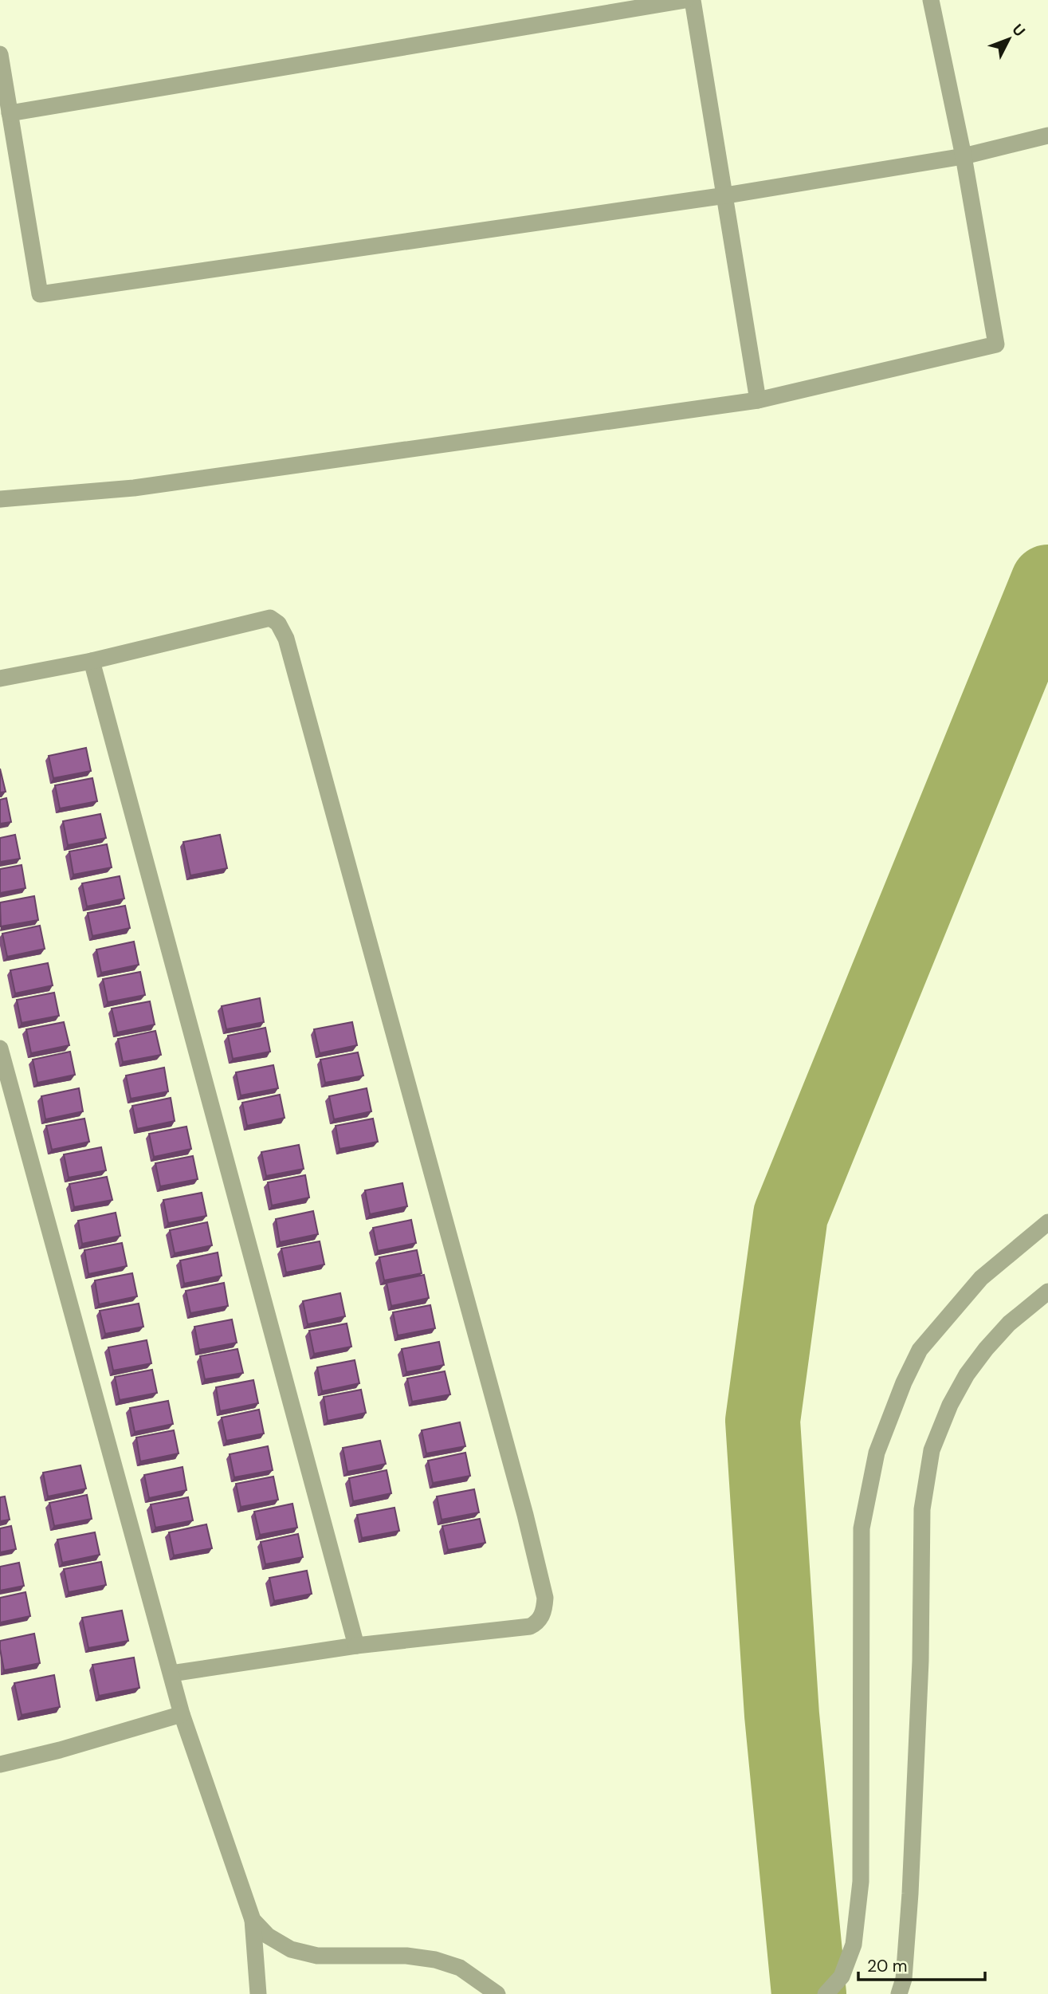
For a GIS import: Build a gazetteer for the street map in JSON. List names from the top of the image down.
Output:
{
  "scale_bar": "20 m",
  "north": "top right"
}
